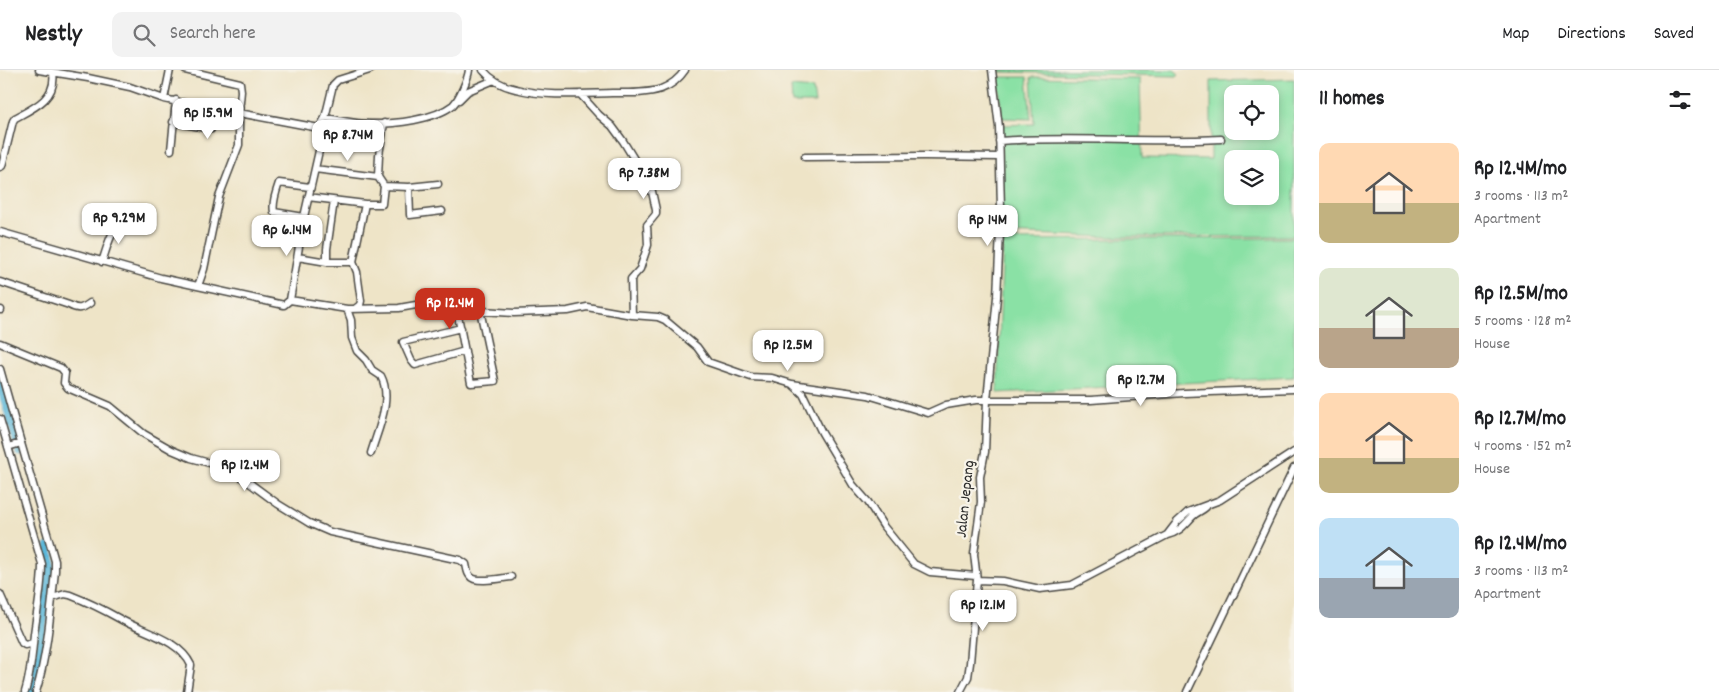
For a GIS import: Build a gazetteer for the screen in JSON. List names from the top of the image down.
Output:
{
  "streets": {
    "street": ["Jalan Jepang"]
  },
  "page": {
    "header": "Nestly",
    "search": "Search here",
    "nav": ["Map", "Directions", "Saved"],
    "heading": "11 homes",
    "price": [
      "Rp 15.9M",
      "Rp 8.74M",
      "Rp 7.38M",
      "Rp 9.29M",
      "Rp 14M",
      "Rp 6.14M",
      "Rp 12.4M",
      "Rp 12.5M",
      "Rp 12.7M",
      "Rp 12.4M",
      "Rp 12.1M"
    ],
    "list": [
      {
        "name": "Rp 12.4M/mo",
        "note": "3 rooms · 113 m² · Apartment"
      },
      {
        "name": "Rp 12.5M/mo",
        "note": "5 rooms · 128 m² · House"
      },
      {
        "name": "Rp 12.7M/mo",
        "note": "4 rooms · 152 m² · House"
      },
      {
        "name": "Rp 12.4M/mo",
        "note": "3 rooms · 113 m² · Apartment"
      }
    ]
  }
}
